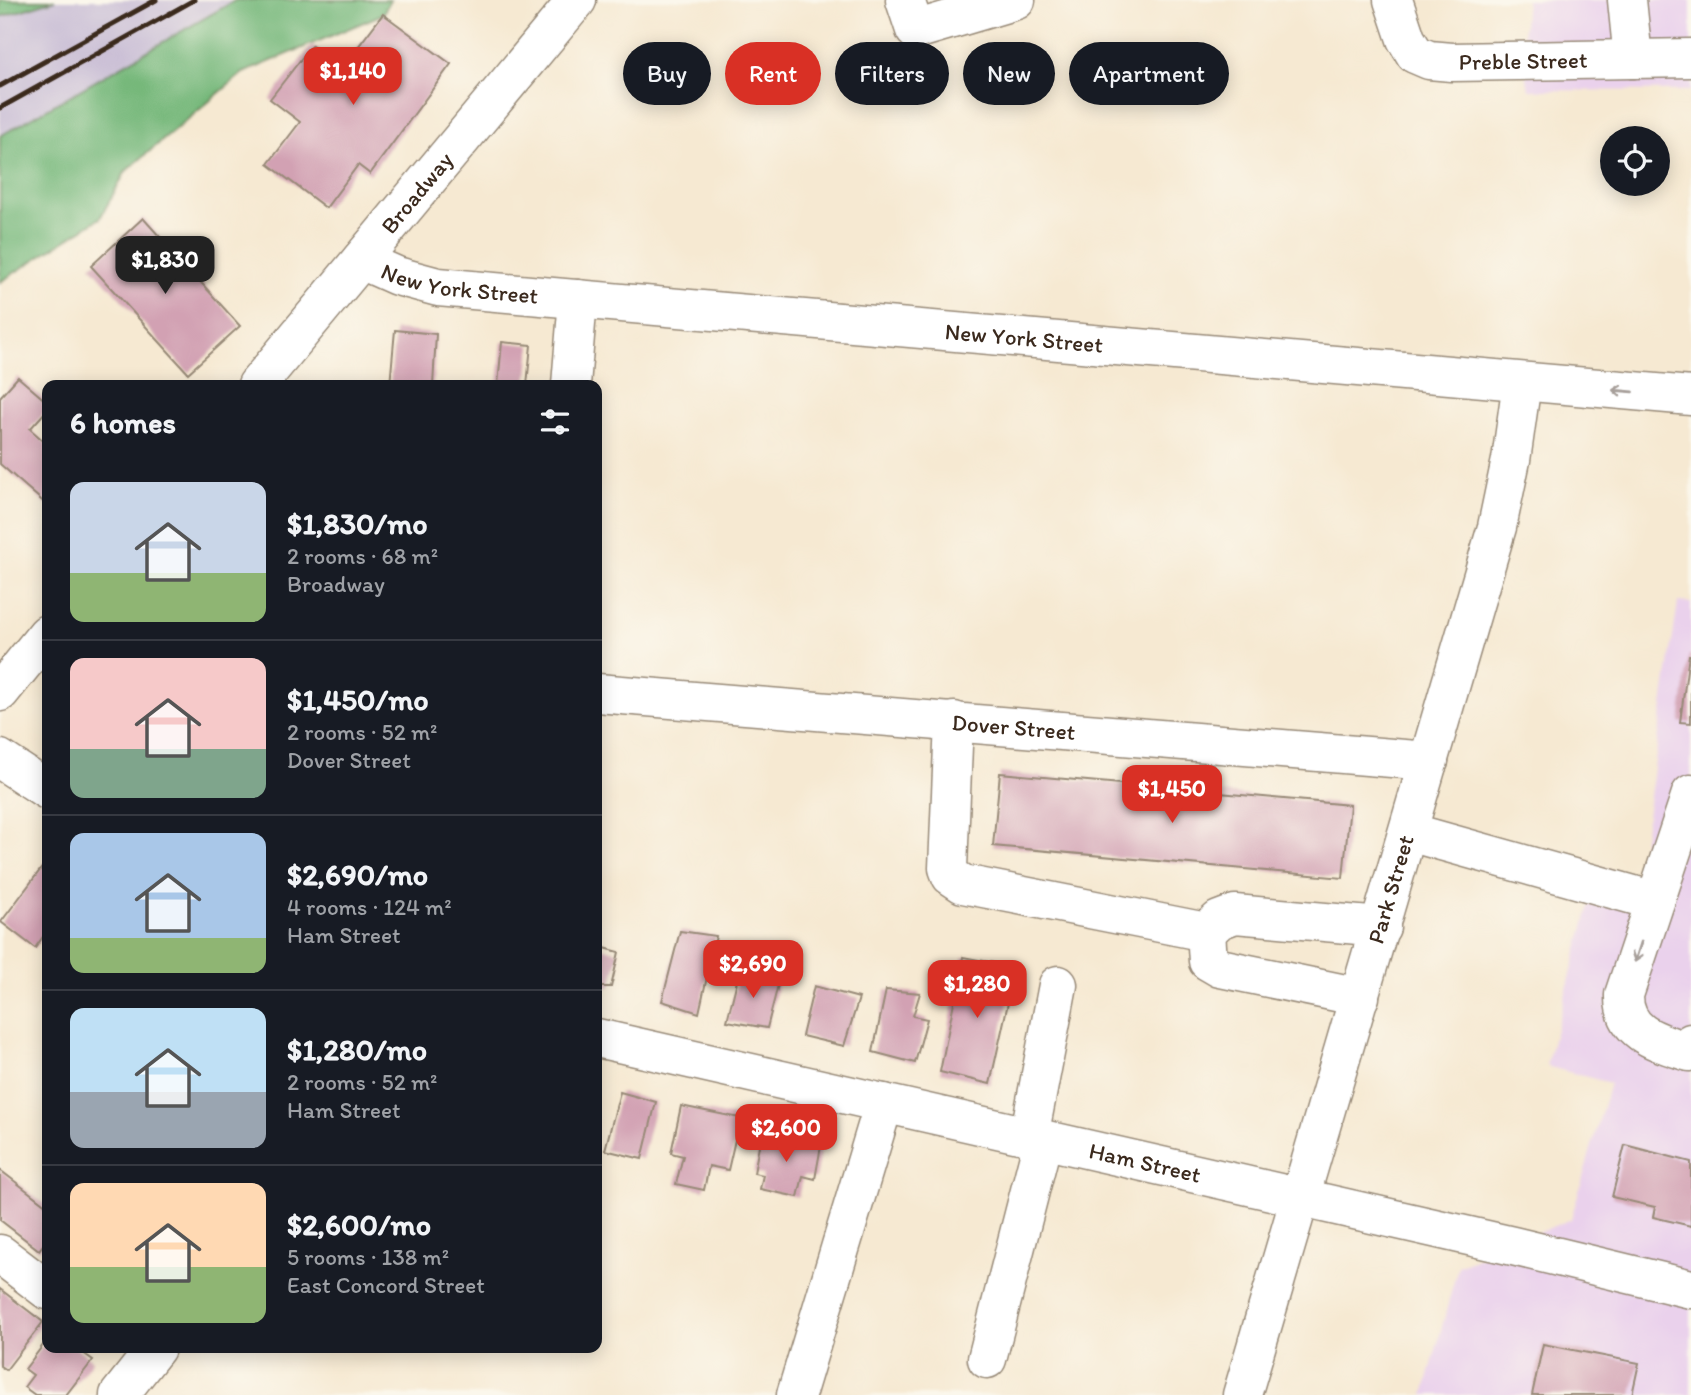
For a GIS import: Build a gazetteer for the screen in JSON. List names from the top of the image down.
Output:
{
  "streets": {
    "street": [
      "Preble Street",
      "Broadway",
      "New York Street",
      "Dover Street",
      "Park Street",
      "Ham Street"
    ]
  },
  "crossings": [
    ["Broadway", "New York Street"],
    ["New York Street", "Park Street"],
    ["Dover Street", "Park Street"],
    ["Park Street", "Ham Street"]
  ],
  "page": {
    "chip": [
      "Buy",
      "Rent",
      "Filters",
      "New",
      "Apartment"
    ],
    "price": [
      "$1,140",
      "$1,830",
      "$1,450",
      "$2,690",
      "$1,280",
      "$2,600"
    ],
    "heading": "6 homes",
    "list": [
      {
        "name": "$1,830/mo",
        "note": "2 rooms · 68 m² · Broadway"
      },
      {
        "name": "$1,450/mo",
        "note": "2 rooms · 52 m² · Dover Street"
      },
      {
        "name": "$2,690/mo",
        "note": "4 rooms · 124 m² · Ham Street"
      },
      {
        "name": "$1,280/mo",
        "note": "2 rooms · 52 m² · Ham Street"
      },
      {
        "name": "$2,600/mo",
        "note": "5 rooms · 138 m² · East Concord Street"
      }
    ]
  }
}
